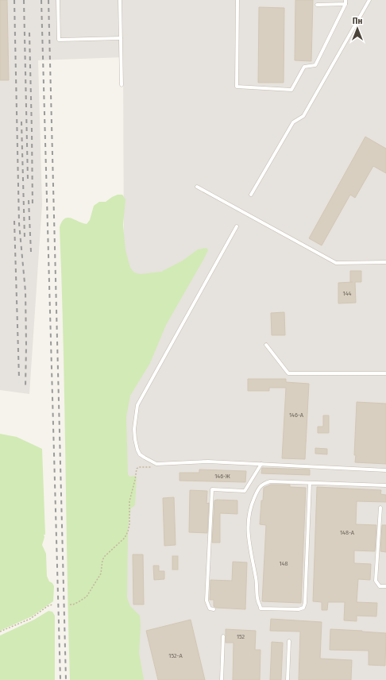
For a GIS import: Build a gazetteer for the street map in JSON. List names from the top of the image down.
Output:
{
  "house_numbers": [
    "144",
    "146-А",
    "146-Ж",
    "148-А",
    "148",
    "152",
    "152-А"
  ],
  "north": "top"
}
